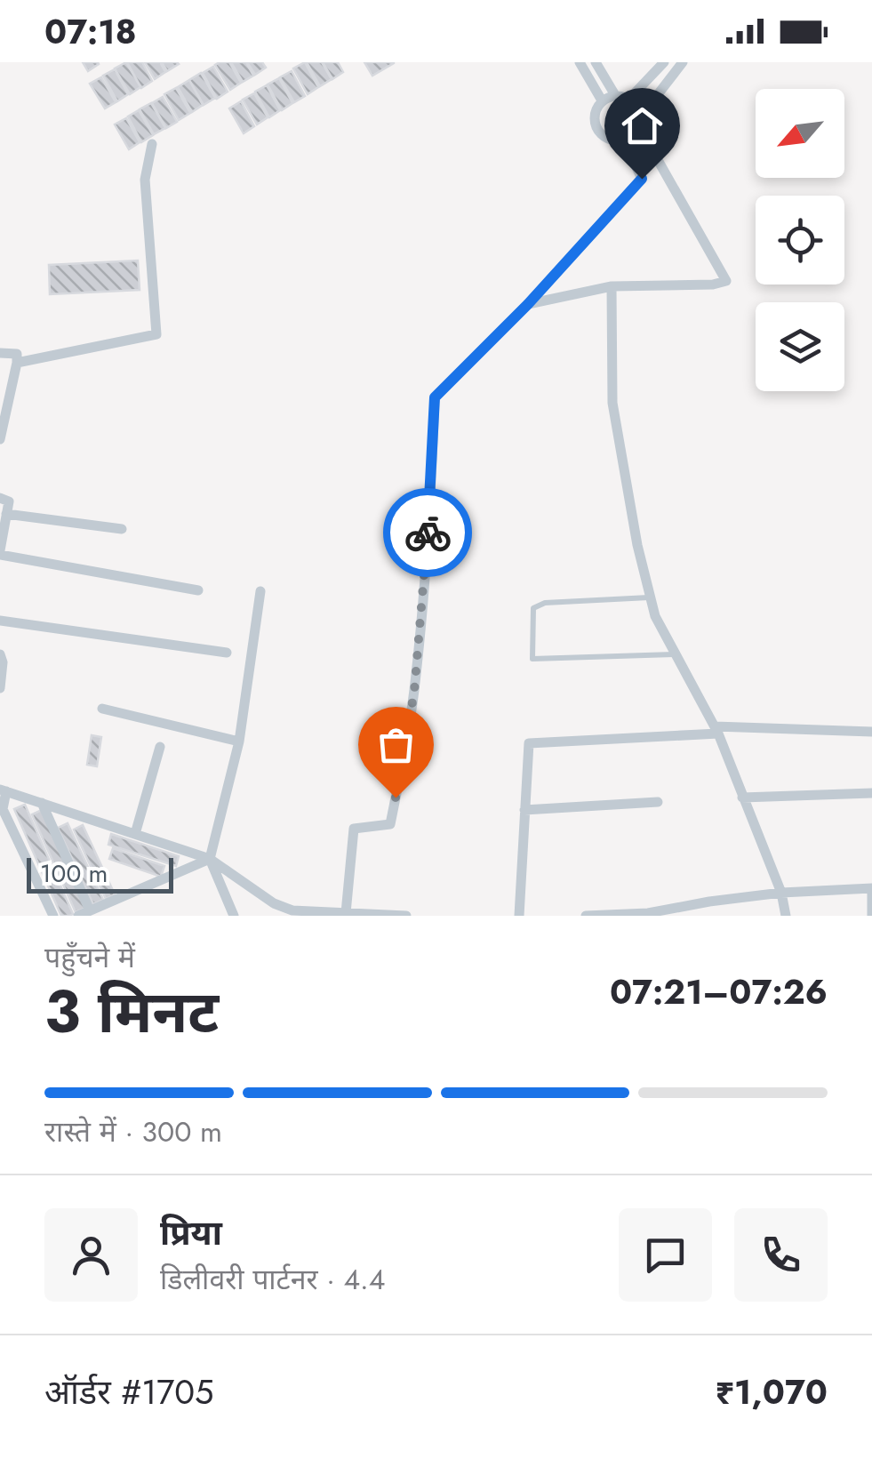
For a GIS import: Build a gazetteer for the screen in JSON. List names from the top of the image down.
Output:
{
  "scale_bar": "100 m",
  "north": "bottom left",
  "page": {
    "status": "07:18",
    "scale": "100 m",
    "heading": ["3 मिनट", "पहुँचने में", "07:21–07:26"],
    "panel": [
      "प्रिया",
      "डिलीवरी पार्टनर · 4.4",
      "ऑर्डर #1705",
      "₹1,070"
    ],
    "bar": "रास्ते में · 300 m"
  }
}
